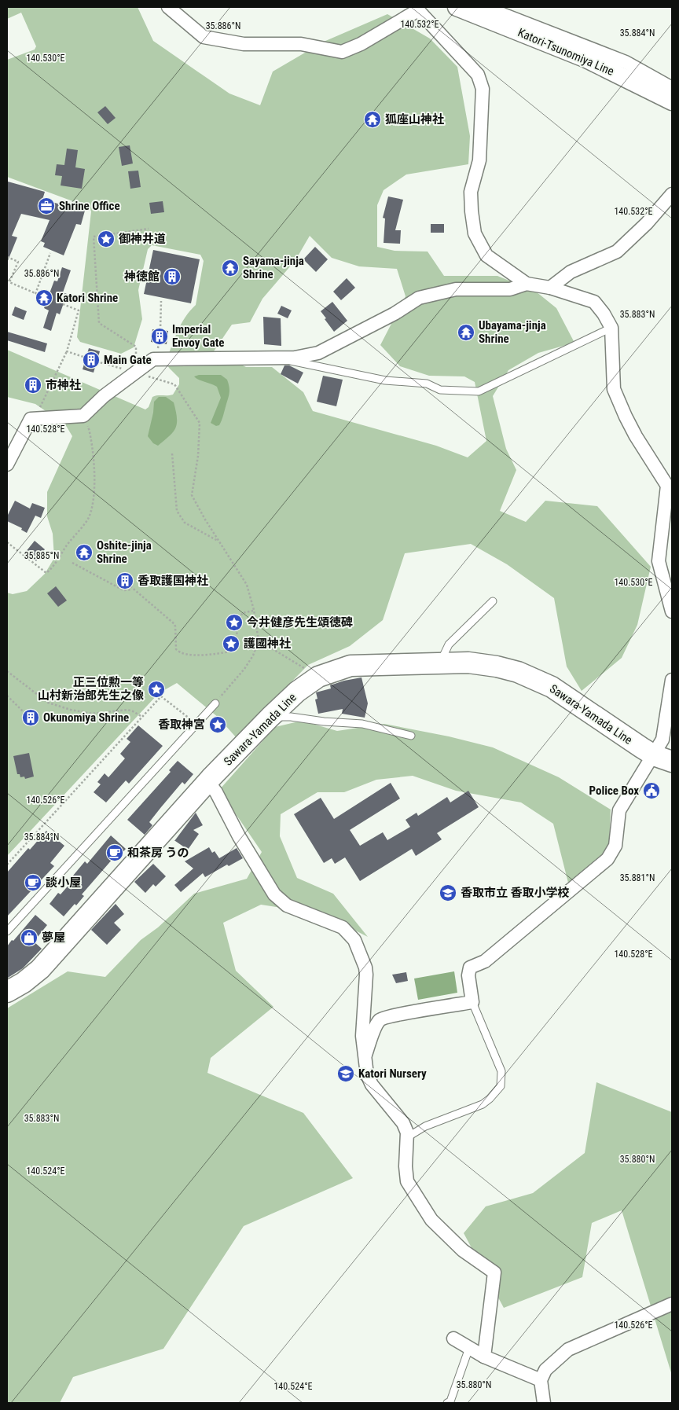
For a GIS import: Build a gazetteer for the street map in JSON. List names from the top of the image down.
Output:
{
  "streets": {
    "main road": ["Katori-Tsunomiya Line", "Sawara-Yamada Line"]
  },
  "places": {
    "temple": [
      "狐座山神社",
      "Sayama-jinja Shrine",
      "Katori Shrine",
      "Ubayama-jinja Shrine",
      "Oshite-jinja Shrine"
    ],
    "office": ["Shrine Office"],
    "place": [
      "御神井道",
      "今井健彦先生頌徳碑",
      "護國神社",
      "正三位勲一等 山村新治郎先生之像",
      "香取神宮"
    ],
    "building": [
      "神徳館",
      "Imperial Envoy Gate",
      "Main Gate",
      "市神社",
      "香取護国神社",
      "Okunomiya Shrine"
    ],
    "public building": ["Police Box"],
    "cafe": ["和茶房 うの", "談小屋"],
    "school or university": ["香取市立 香取小学校", "Katori Nursery"],
    "shop": ["夢屋"]
  },
  "coordinates": [
    "140.532°E",
    "35.886°N",
    "35.884°N",
    "140.530°E",
    "35.883°N",
    "140.528°E",
    "35.885°N",
    "140.526°E",
    "35.881°N",
    "35.880°N",
    "140.524°E"
  ]
}
